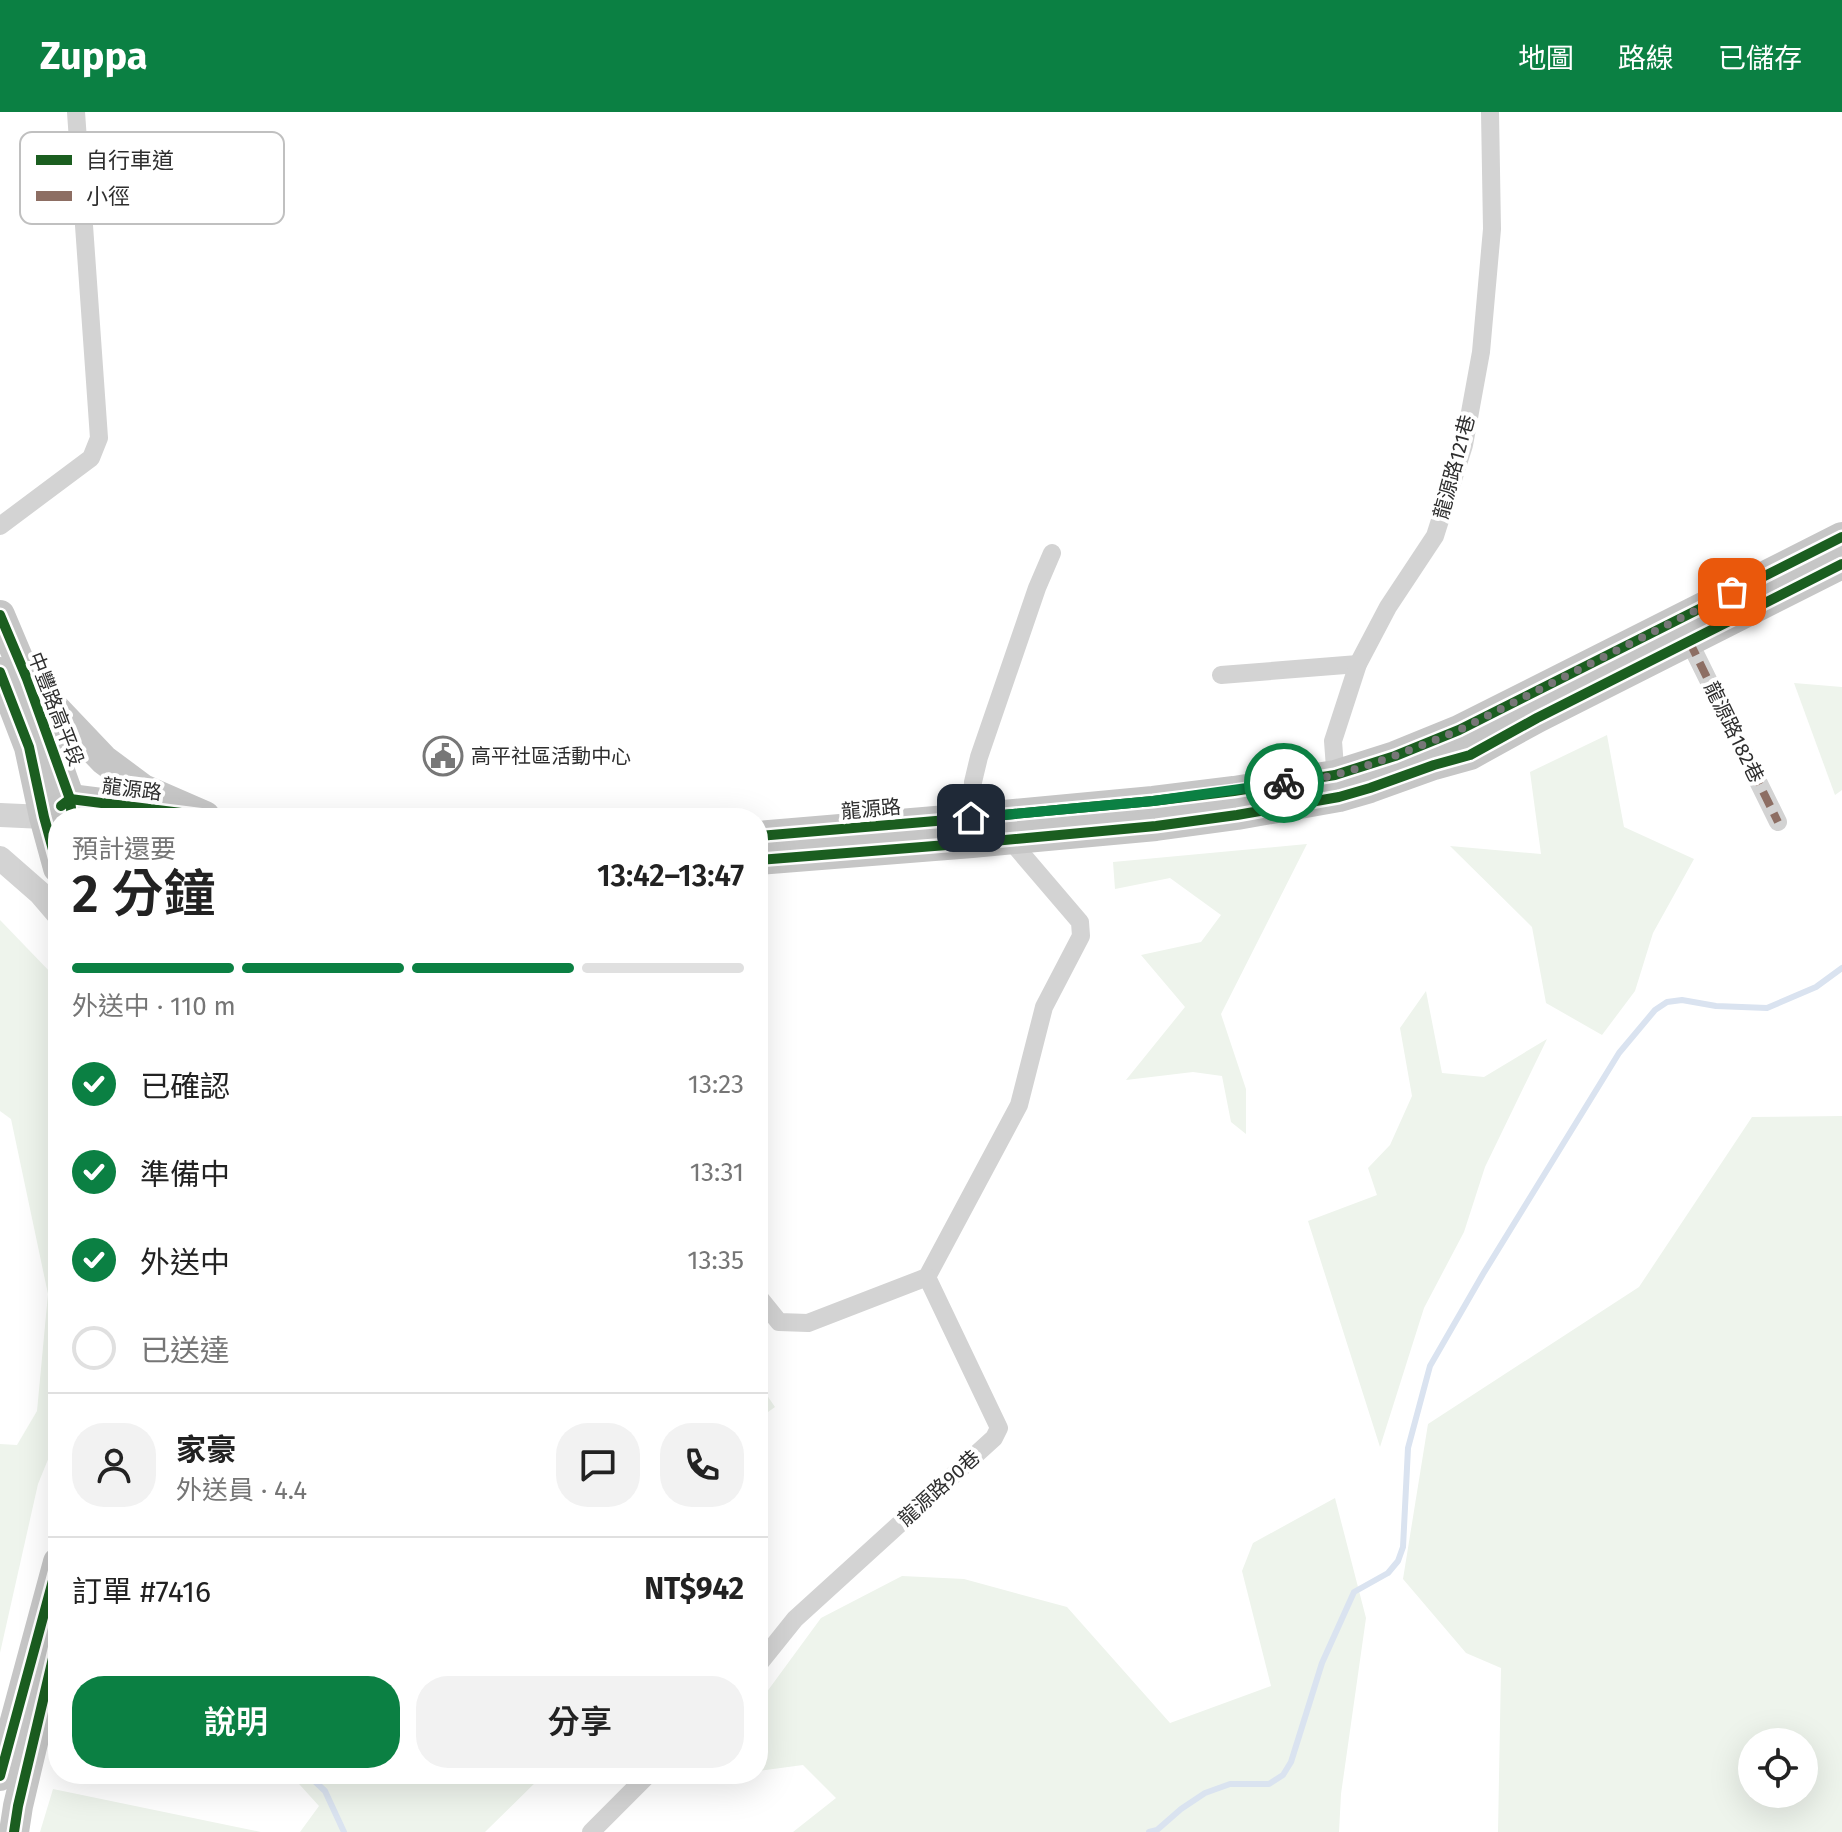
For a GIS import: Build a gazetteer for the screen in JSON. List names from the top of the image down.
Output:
{
  "streets": {
    "main road": ["中豐路高平段", "龍源路"],
    "street": ["龍源路121巷", "龍源路182巷", "龍源路90巷"]
  },
  "crossings": [
    ["龍源路121巷", "龍源路"]
  ],
  "places": {
    "public building": ["高平社區活動中心"]
  },
  "legend": ["自行車道", "小徑"],
  "page": {
    "header": "Zuppa",
    "nav": ["地圖", "路線", "已儲存"],
    "heading": ["2 分鐘", "預計還要", "13:42–13:47"],
    "panel": [
      "家豪",
      "外送員 · 4.4",
      "訂單 #7416",
      "NT$942"
    ],
    "bar": "外送中 · 110 m",
    "list": [
      ["已確認", "13:23"],
      ["準備中", "13:31"],
      ["外送中", "13:35"],
      "已送達"
    ],
    "buttons": ["說明", "分享"]
  }
}
